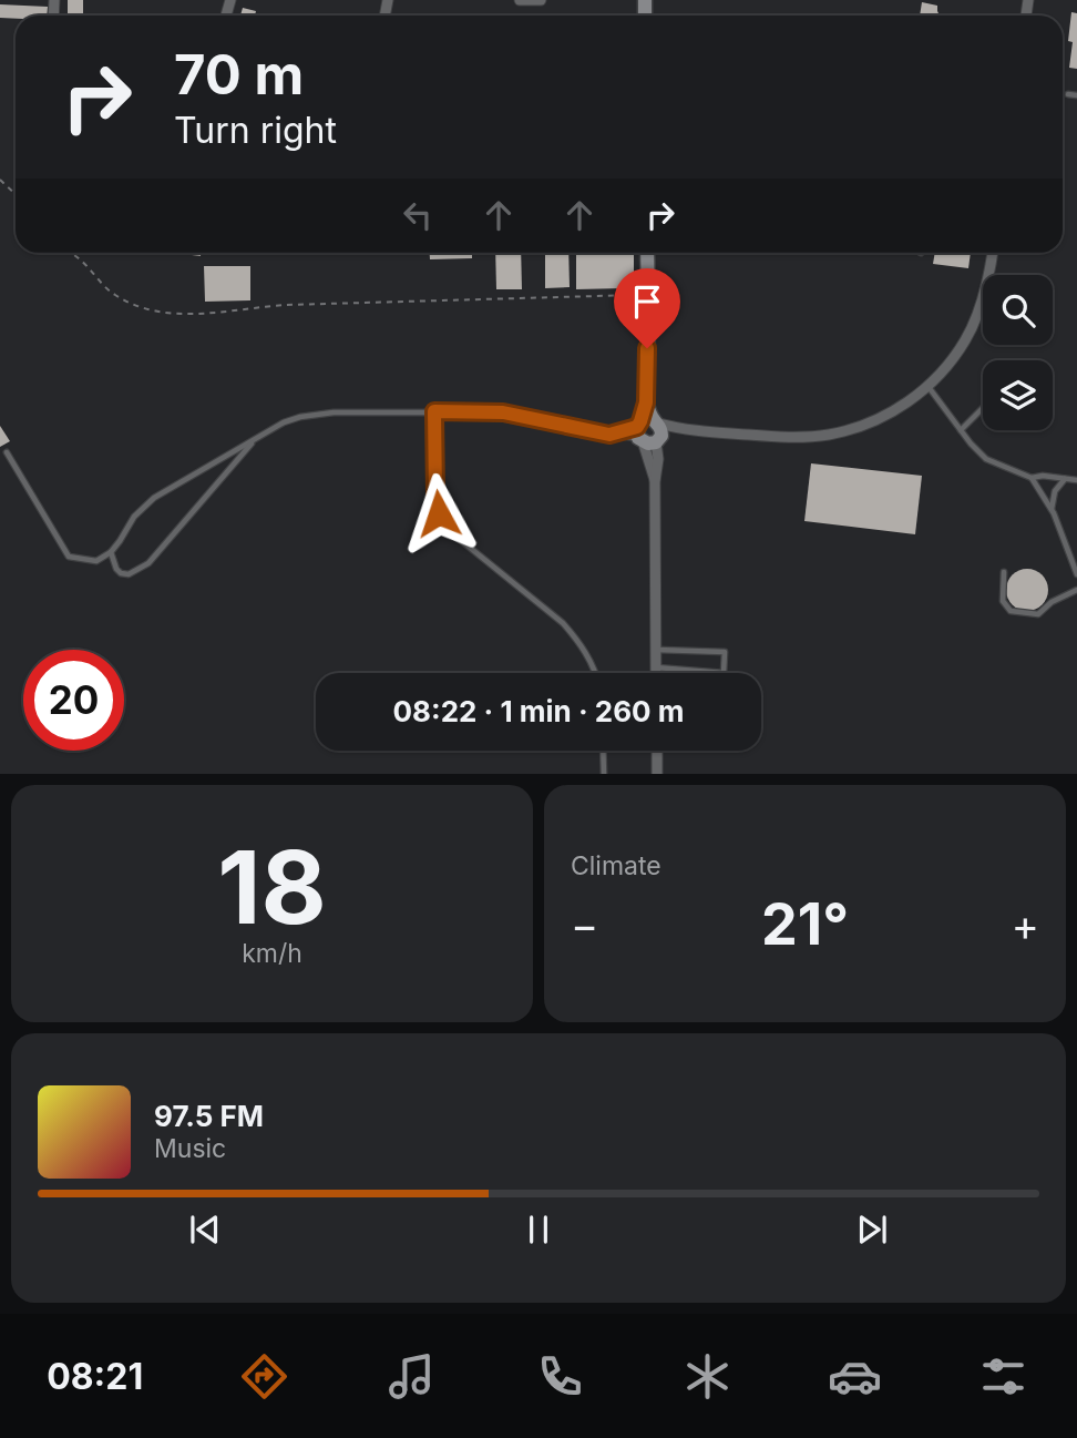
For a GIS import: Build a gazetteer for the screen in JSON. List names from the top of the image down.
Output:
{
  "page": {
    "turn": ["70 m", "Turn right"],
    "limit": "20",
    "trip": "08:22 · 1 min · 260 m",
    "tile": [
      ["18", "km/h"],
      "Climate"
    ],
    "heat": ["−", "21°", "+"],
    "song": ["97.5 FM", "Music"],
    "tabs": "08:21"
  }
}
